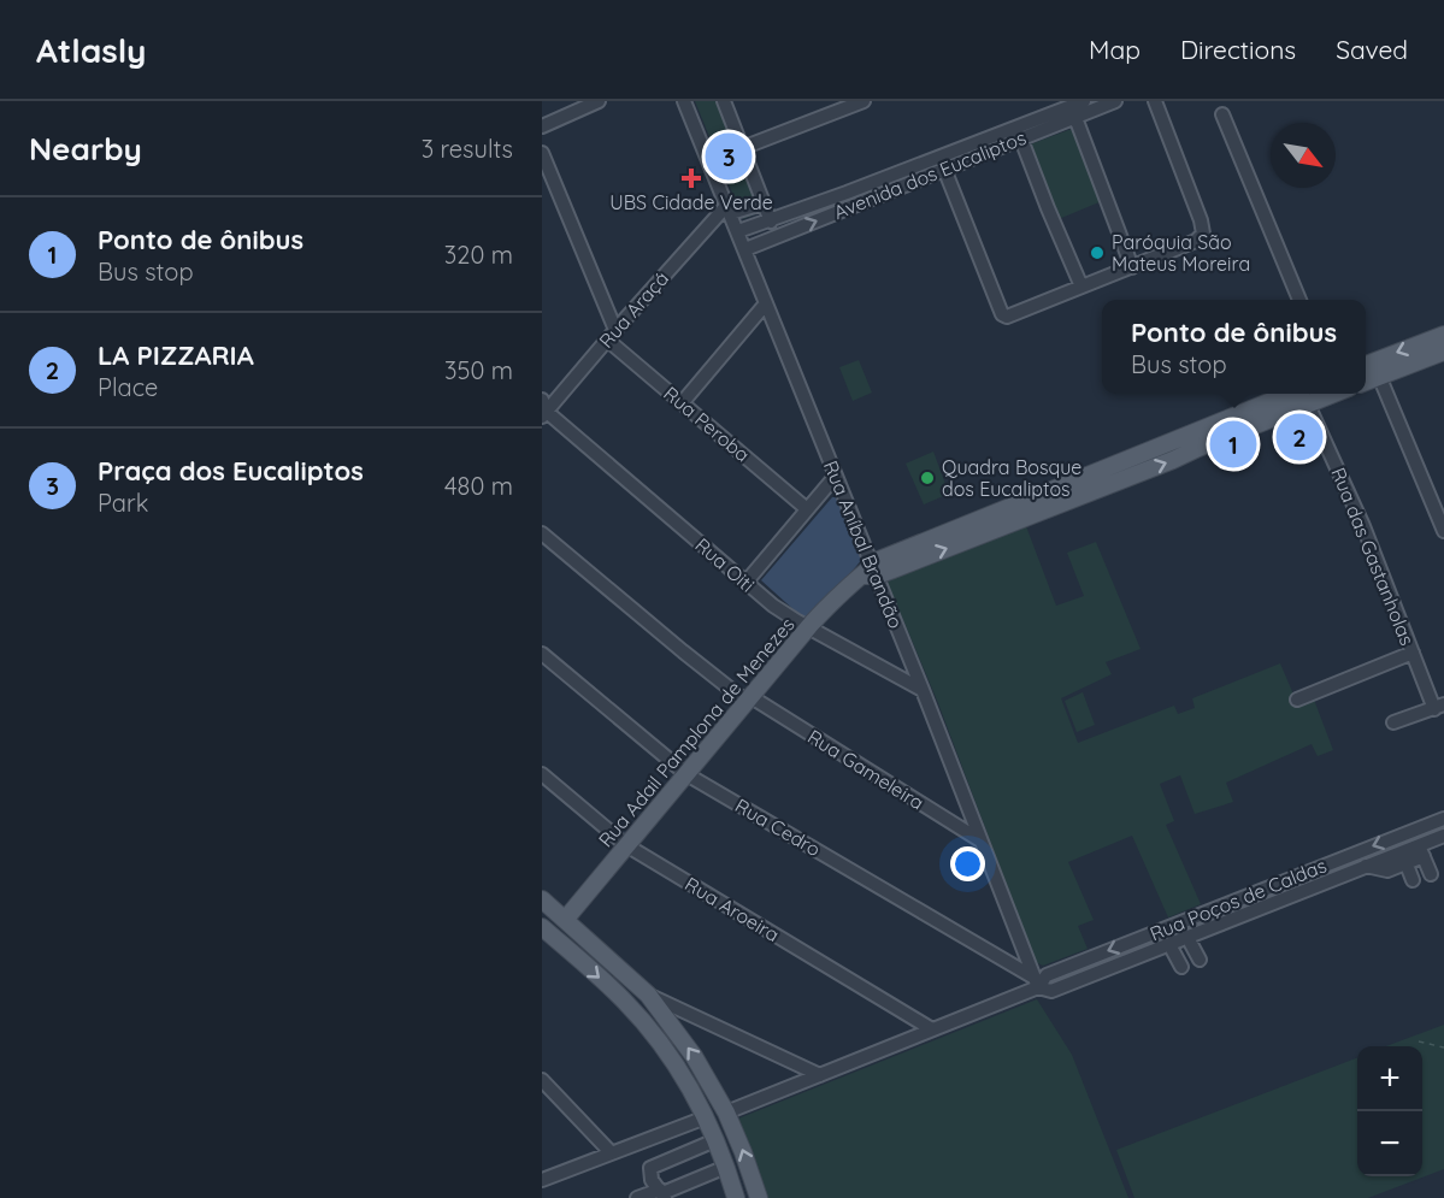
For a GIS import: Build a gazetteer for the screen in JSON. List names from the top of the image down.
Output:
{
  "streets": {
    "main road": ["Rua Adail Pamplona de Menezes"],
    "street": [
      "Avenida dos Eucaliptos",
      "Rua Araçá",
      "Rua Peroba",
      "Rua Aníbal Brandão",
      "Rua das Gastanholas",
      "Rua Oiti",
      "Rua Gameleira",
      "Rua Cedro",
      "Rua Poços de Caldas",
      "Rua Aroeira"
    ]
  },
  "crossings": [
    ["Avenida dos Eucaliptos", "Rua Aníbal Brandão"],
    ["Rua Araçá", "Rua Peroba"],
    ["Rua Araçá", "Rua Aníbal Brandão"],
    ["Rua Araçá", "Rua Oiti"],
    ["Rua Aníbal Brandão", "Rua Oiti"],
    ["Rua Aníbal Brandão", "Rua Adail Pamplona de Menezes"],
    ["Rua Aníbal Brandão", "Rua Gameleira"],
    ["Rua Aníbal Brandão", "Rua Cedro"],
    ["Rua Aníbal Brandão", "Rua Poços de Caldas"],
    ["Rua das Gastanholas", "Rua Adail Pamplona de Menezes"],
    ["Rua Oiti", "Rua Adail Pamplona de Menezes"],
    ["Rua Adail Pamplona de Menezes", "Rua Gameleira"],
    ["Rua Adail Pamplona de Menezes", "Rua Cedro"],
    ["Rua Adail Pamplona de Menezes", "Rua Aroeira"],
    ["Rua Cedro", "Rua Poços de Caldas"],
    ["Rua Poços de Caldas", "Rua Aroeira"]
  ],
  "places": {
    "health": ["UBS Cidade Verde"],
    "other": ["Paróquia São Mateus Moreira", "Quadra Bosque dos Eucaliptos"]
  },
  "north": "bottom right",
  "page": {
    "header": "Atlasly",
    "nav": ["Map", "Directions", "Saved"],
    "heading": ["Nearby", "3 results"],
    "pins": ["3", "2", "1"],
    "list": [
      {
        "mark": "1",
        "name": "Ponto de ônibus",
        "note": "Bus stop",
        "value": "320 m"
      },
      {
        "mark": "2",
        "name": "LA PIZZARIA",
        "note": "Place",
        "value": "350 m"
      },
      {
        "mark": "3",
        "name": "Praça dos Eucaliptos",
        "note": "Park",
        "value": "480 m"
      }
    ],
    "popup": ["Ponto de ônibus", "Bus stop"],
    "map_buttons": ["+", "−"]
  }
}
